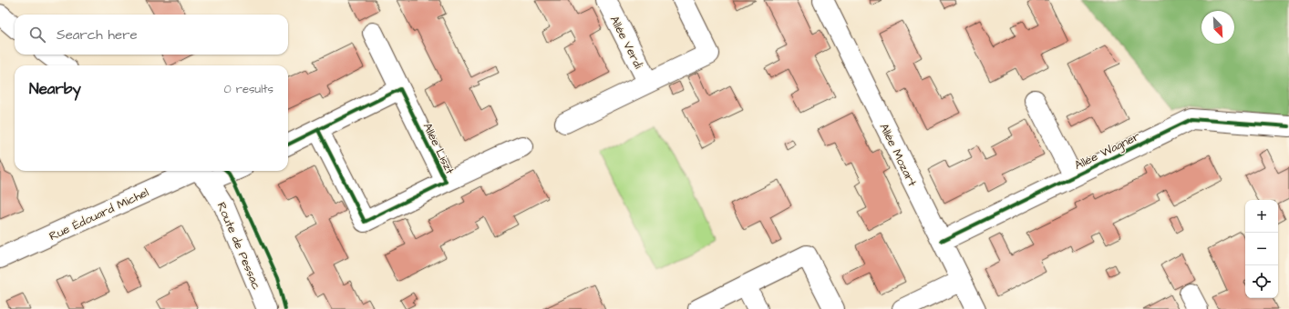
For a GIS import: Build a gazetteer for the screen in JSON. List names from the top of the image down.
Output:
{
  "streets": {
    "street": [
      "Allée Verdi",
      "Allée Liszt",
      "Allée Wagner",
      "Allée Mozart",
      "Rue Édouard Michel",
      "Route de Pessac"
    ]
  },
  "crossings": [
    ["Allée Wagner", "Allée Mozart"],
    ["Rue Édouard Michel", "Route de Pessac"]
  ],
  "north": "bottom right",
  "page": {
    "search": "Search here",
    "heading": ["Nearby", "0 results"],
    "map_buttons": ["+", "−"]
  }
}
